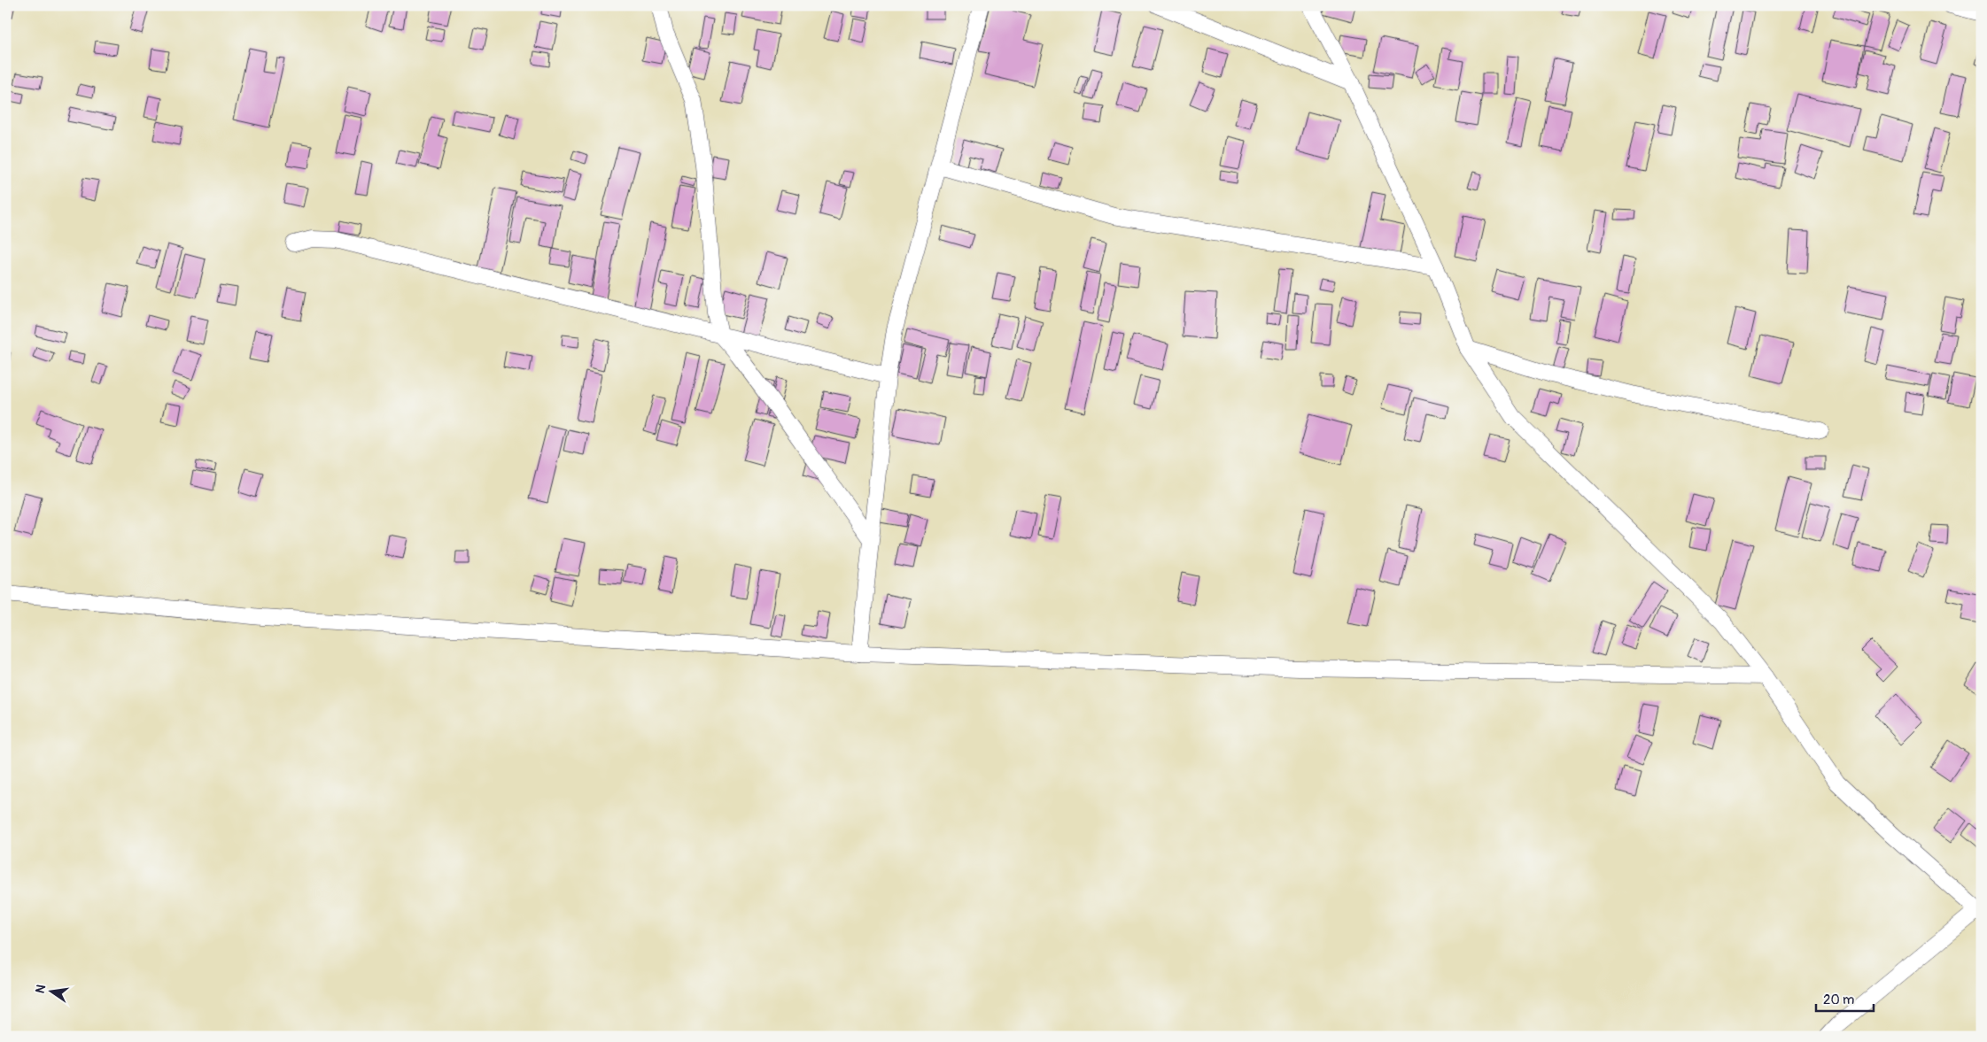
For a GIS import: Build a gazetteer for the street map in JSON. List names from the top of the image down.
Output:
{
  "scale_bar": "20 m",
  "north": "left"
}
